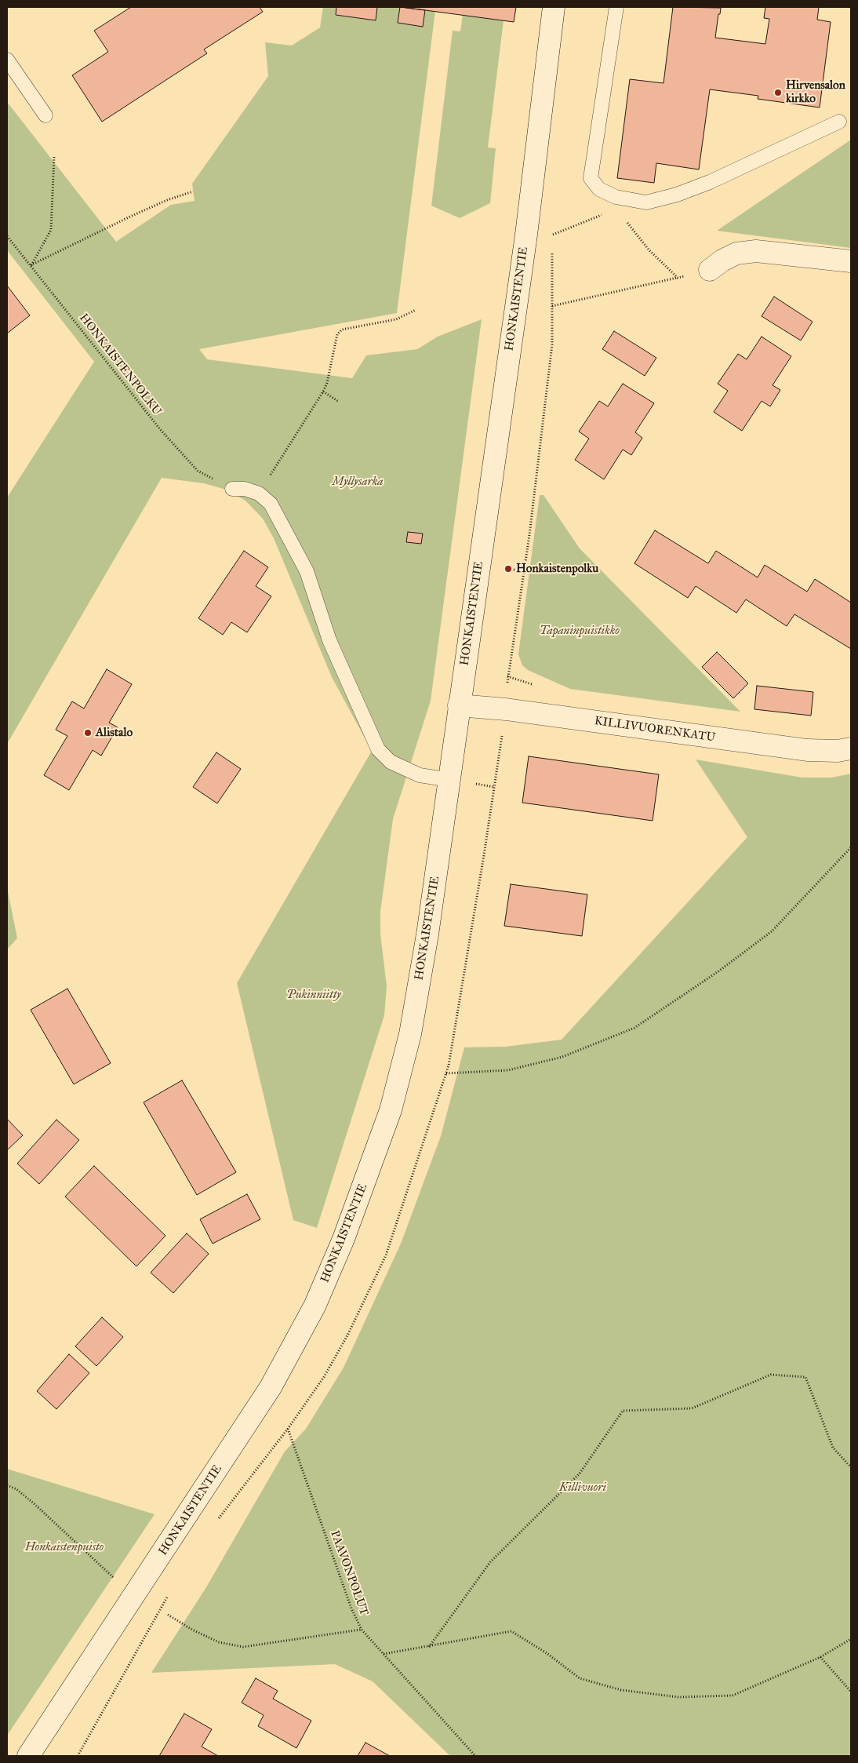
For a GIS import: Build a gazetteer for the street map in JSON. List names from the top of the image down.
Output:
{
  "streets": {
    "street": ["HONKAISTENTIE", "KILLIVUORENKATU"],
    "path": ["HONKAISTENPOLKU", "PAAVONPOLUT"]
  },
  "crossings": [
    ["HONKAISTENTIE", "KILLIVUORENKATU"]
  ],
  "parks": [
    "Myllysarka",
    "Tapaninpuistikko",
    "Pukinniitty",
    "Killivuori",
    "Honkaistenpuisto"
  ],
  "places": ["Hirvensalon kirkko", "Honkaistenpolku", "Alistalo"]
}
